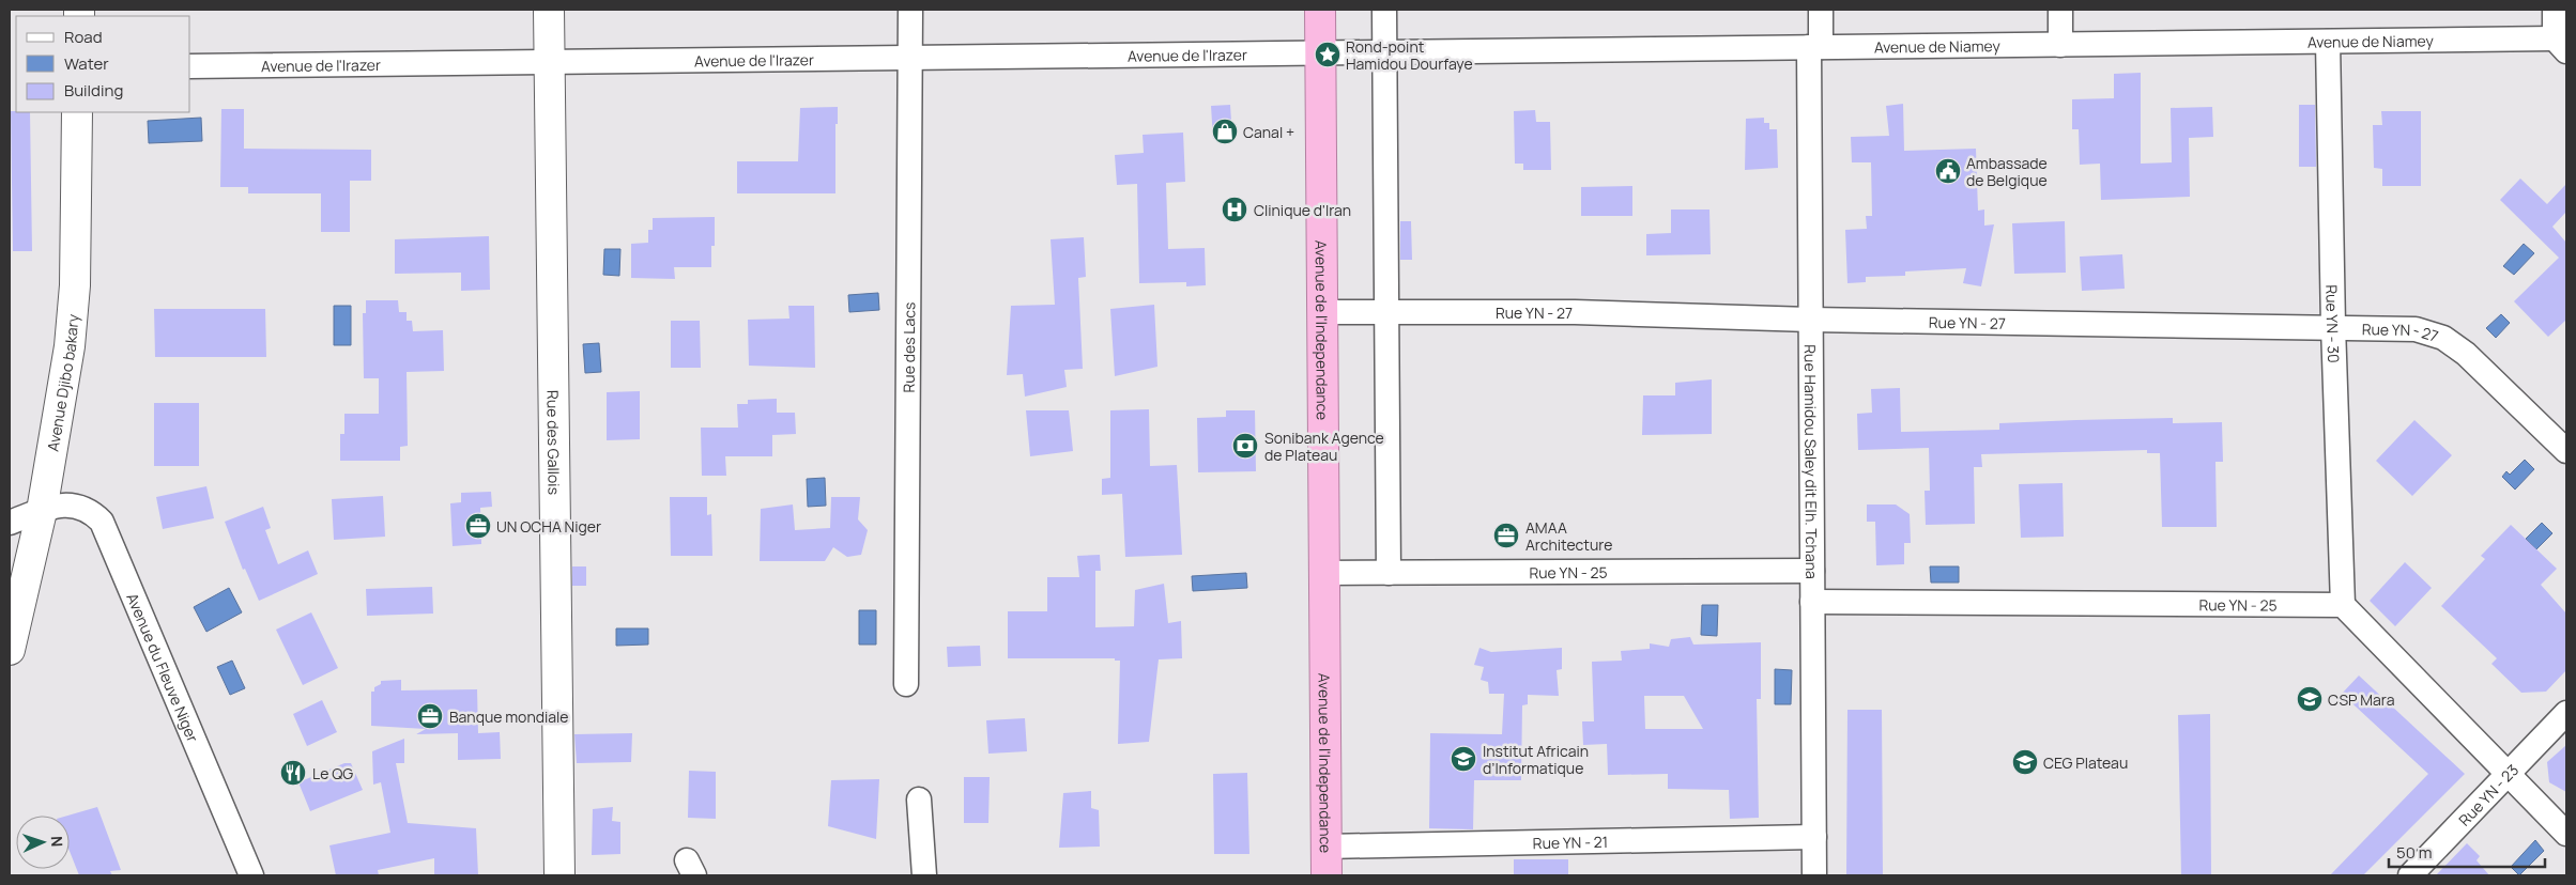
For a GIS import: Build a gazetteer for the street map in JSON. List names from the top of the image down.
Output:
{
  "streets": {
    "highway": ["Avenue de l'Independance"],
    "street": [
      "Avenue de Niamey",
      "Avenue de l'Irazer",
      "Rue YN - 27",
      "Rue YN - 30",
      "Rue des Lacs",
      "Avenue Djibo bakary",
      "Rue des Gallois",
      "Rue Hamidou Saley dit Elh. Tchana",
      "Rue YN - 25",
      "Avenue du Fleuve Niger",
      "Rue YN - 23",
      "Rue YN - 21"
    ]
  },
  "crossings": [
    ["Avenue de Niamey", "Avenue de l'Irazer"],
    ["Avenue de Niamey", "Rue YN - 30"],
    ["Avenue de Niamey", "Avenue de l'Independance"],
    ["Avenue de Niamey", "Rue Hamidou Saley dit Elh. Tchana"],
    ["Avenue de l'Irazer", "Avenue de l'Independance"],
    ["Avenue de l'Irazer", "Rue des Lacs"],
    ["Avenue de l'Irazer", "Rue des Gallois"],
    ["Rue YN - 27", "Rue YN - 30"],
    ["Rue YN - 27", "Avenue de l'Independance"],
    ["Rue YN - 27", "Rue Hamidou Saley dit Elh. Tchana"],
    ["Rue YN - 30", "Rue YN - 25"],
    ["Avenue de l'Independance", "Rue YN - 25"],
    ["Avenue de l'Independance", "Rue YN - 21"],
    ["Avenue Djibo bakary", "Avenue du Fleuve Niger"],
    ["Rue Hamidou Saley dit Elh. Tchana", "Rue YN - 25"],
    ["Rue Hamidou Saley dit Elh. Tchana", "Rue YN - 21"]
  ],
  "places": {
    "place": ["Rond-point Hamidou Dourfaye"],
    "shop": ["Canal +"],
    "public building": ["Ambassade de Belgique"],
    "hospital": ["Clinique d'Iran"],
    "bank": ["Sonibank Agence de Plateau"],
    "office": ["UN OCHA Niger", "AMAA Architecture", "Banque mondiale"],
    "school or university": ["CSP Mara", "Institut Africain d’Informatique", "CEG Plateau"],
    "restaurant": ["Le QG"]
  },
  "legend": ["Road", "Water", "Building"],
  "scale_bar": "50 m",
  "north": "right"
}
